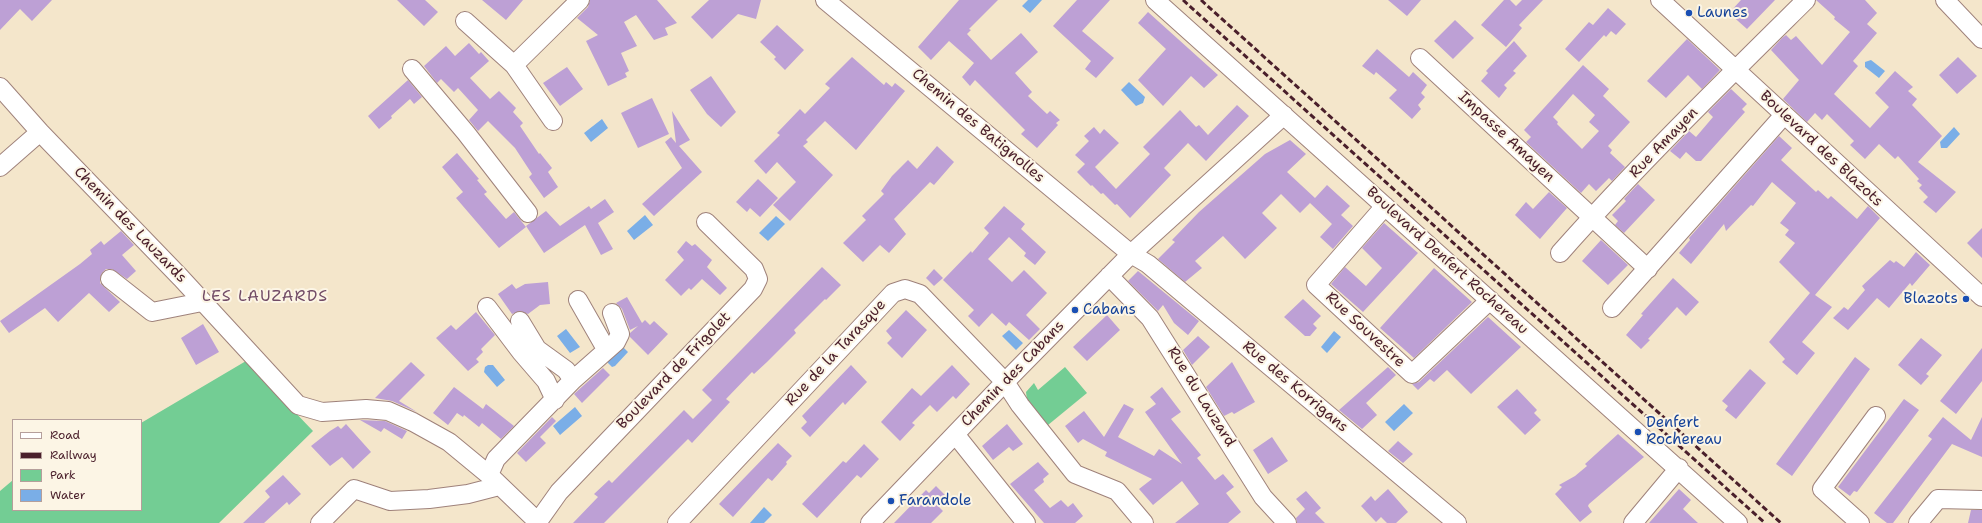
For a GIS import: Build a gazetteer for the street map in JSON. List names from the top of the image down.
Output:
{
  "streets": {
    "street": [
      "Chemin des Batignolles",
      "Impasse Amayen",
      "Rue Amayen",
      "Boulevard des Blazots",
      "Chemin des Lauzards",
      "Boulevard Denfert Rochereau",
      "Rue Souvestre",
      "Rue de la Tarasque",
      "Boulevard de Frigolet",
      "Chemin des Cabans",
      "Rue des Korrigans",
      "Rue du Lauzard"
    ]
  },
  "crossings": [
    ["Chemin des Batignolles", "Chemin des Cabans"],
    ["Chemin des Batignolles", "Rue des Korrigans"],
    ["Impasse Amayen", "Rue Amayen"],
    ["Rue Amayen", "Boulevard des Blazots"],
    ["Chemin des Lauzards", "Boulevard de Frigolet"],
    ["Boulevard Denfert Rochereau", "Rue Souvestre"],
    ["Boulevard Denfert Rochereau", "Chemin des Cabans"],
    ["Rue de la Tarasque", "Chemin des Cabans"],
    ["Chemin des Cabans", "Rue des Korrigans"],
    ["Chemin des Cabans", "Rue du Lauzard"]
  ],
  "districts": ["LES LAUZARDS"],
  "places": [
    "Launes",
    "Blazots",
    "Cabans",
    "Denfert Rochereau",
    "Farandole"
  ],
  "legend": [
    "Road",
    "Railway",
    "Park",
    "Water"
  ]
}
